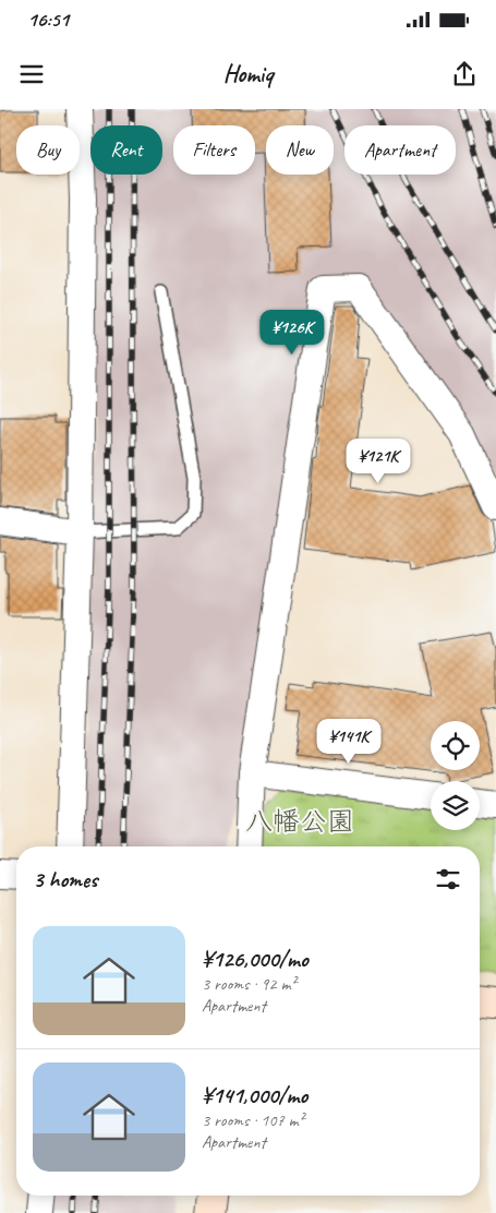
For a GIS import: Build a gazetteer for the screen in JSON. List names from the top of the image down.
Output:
{
  "parks": ["八幡公園"],
  "page": {
    "status": "16:51",
    "header": "Homiq",
    "chip": [
      "Buy",
      "Rent",
      "Filters",
      "New",
      "Apartment"
    ],
    "price": ["¥126K", "¥121K", "¥141K"],
    "heading": "3 homes",
    "list": [
      {
        "name": "¥126,000/mo",
        "note": "3 rooms · 92 m² · Apartment"
      },
      {
        "name": "¥141,000/mo",
        "note": "3 rooms · 107 m² · Apartment"
      }
    ]
  }
}
